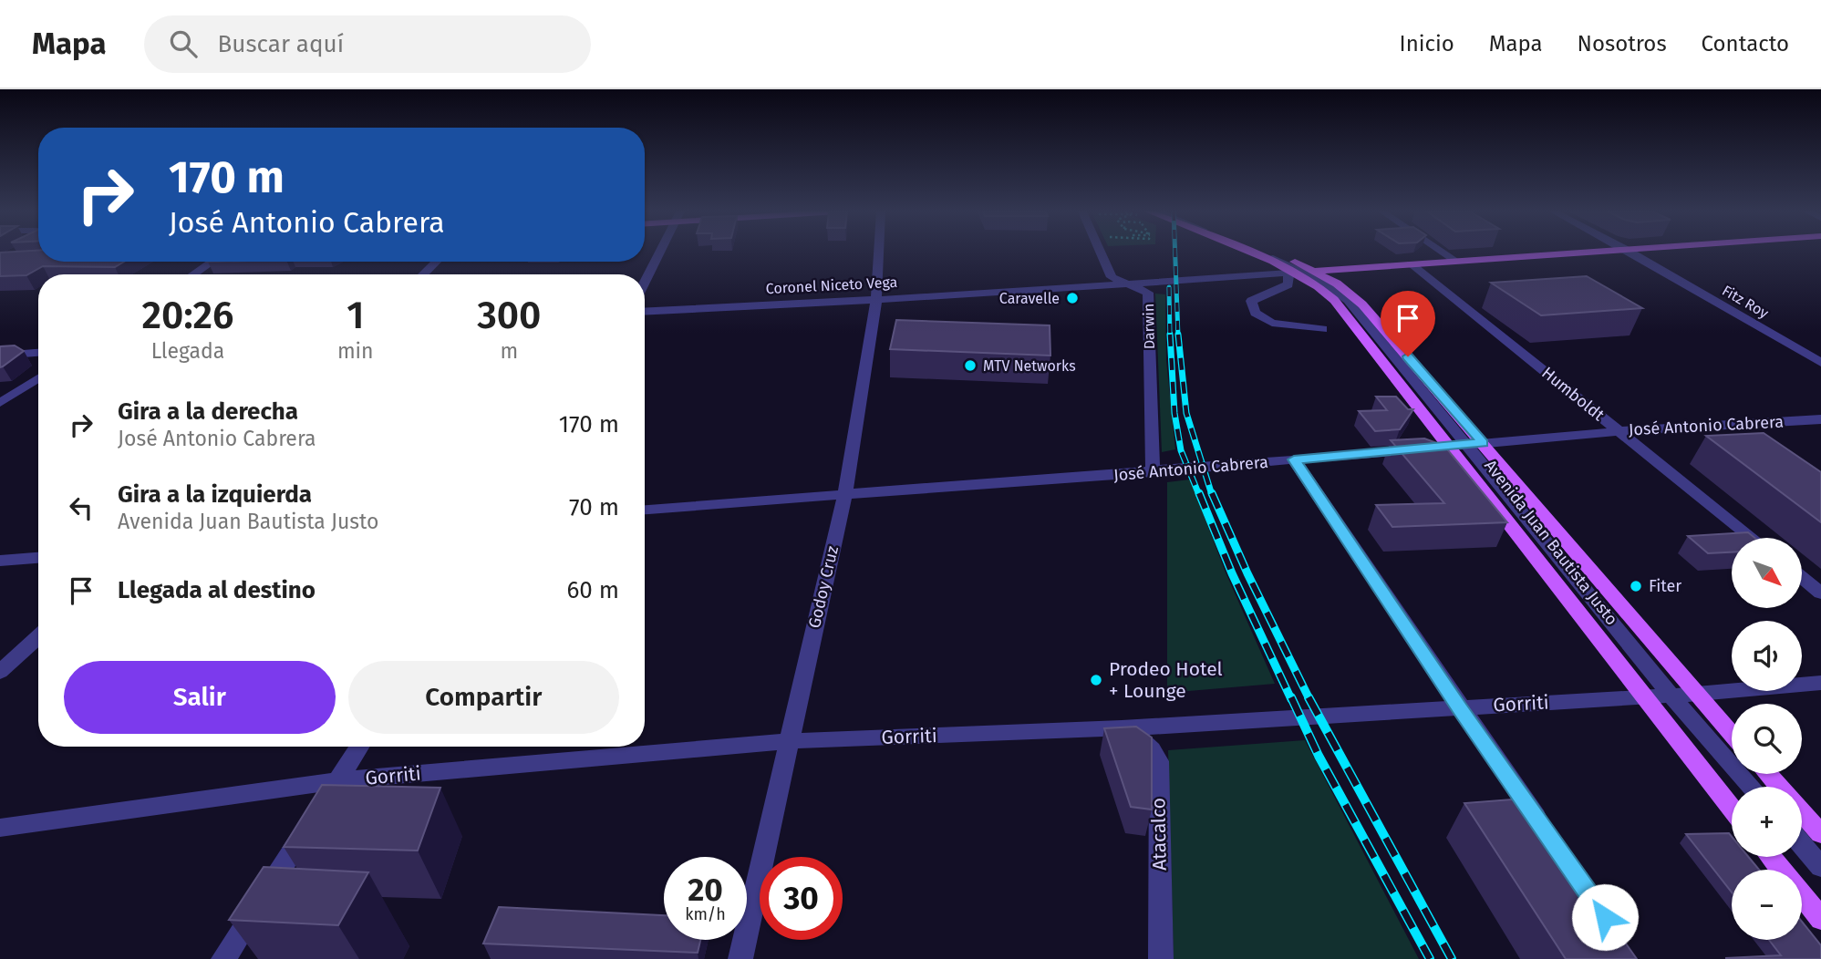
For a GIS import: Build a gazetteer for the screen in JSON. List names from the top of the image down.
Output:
{
  "streets": {
    "main road": ["Avenida Juan Bautista Justo"],
    "street": [
      "Coronel Niceto Vega",
      "Fitz Roy",
      "Darwin",
      "Humboldt",
      "José Antonio Cabrera",
      "Godoy Cruz",
      "Gorriti",
      "Atacalco"
    ]
  },
  "crossings": [
    ["Coronel Niceto Vega", "Darwin"],
    ["Coronel Niceto Vega", "Avenida Juan Bautista Justo"],
    ["Coronel Niceto Vega", "Godoy Cruz"],
    ["Darwin", "José Antonio Cabrera"],
    ["Humboldt", "José Antonio Cabrera"],
    ["José Antonio Cabrera", "Avenida Juan Bautista Justo"],
    ["José Antonio Cabrera", "Godoy Cruz"],
    ["Avenida Juan Bautista Justo", "Gorriti"],
    ["Godoy Cruz", "Gorriti"],
    ["Gorriti", "Atacalco"]
  ],
  "places": [
    "Caravelle",
    "MTV Networks",
    "Fiter",
    "Prodeo Hotel + Lounge"
  ],
  "north": "bottom right",
  "page": {
    "header": "Mapa",
    "search": "Buscar aquí",
    "nav": [
      "Inicio",
      "Mapa",
      "Nosotros",
      "Contacto"
    ],
    "turn": ["170 m", "José Antonio Cabrera"],
    "eta": [
      "20:26",
      "Llegada",
      "1",
      "min",
      "300",
      "m"
    ],
    "list": [
      {
        "name": "Gira a la derecha",
        "note": "José Antonio Cabrera",
        "value": "170 m"
      },
      {
        "name": "Gira a la izquierda",
        "note": "Avenida Juan Bautista Justo",
        "value": "70 m"
      },
      {
        "name": "Llegada al destino",
        "value": "60 m"
      }
    ],
    "map_buttons": ["+", "−"],
    "buttons": ["Salir", "Compartir"],
    "speed": "20 km/h",
    "limit": "30"
  }
}
